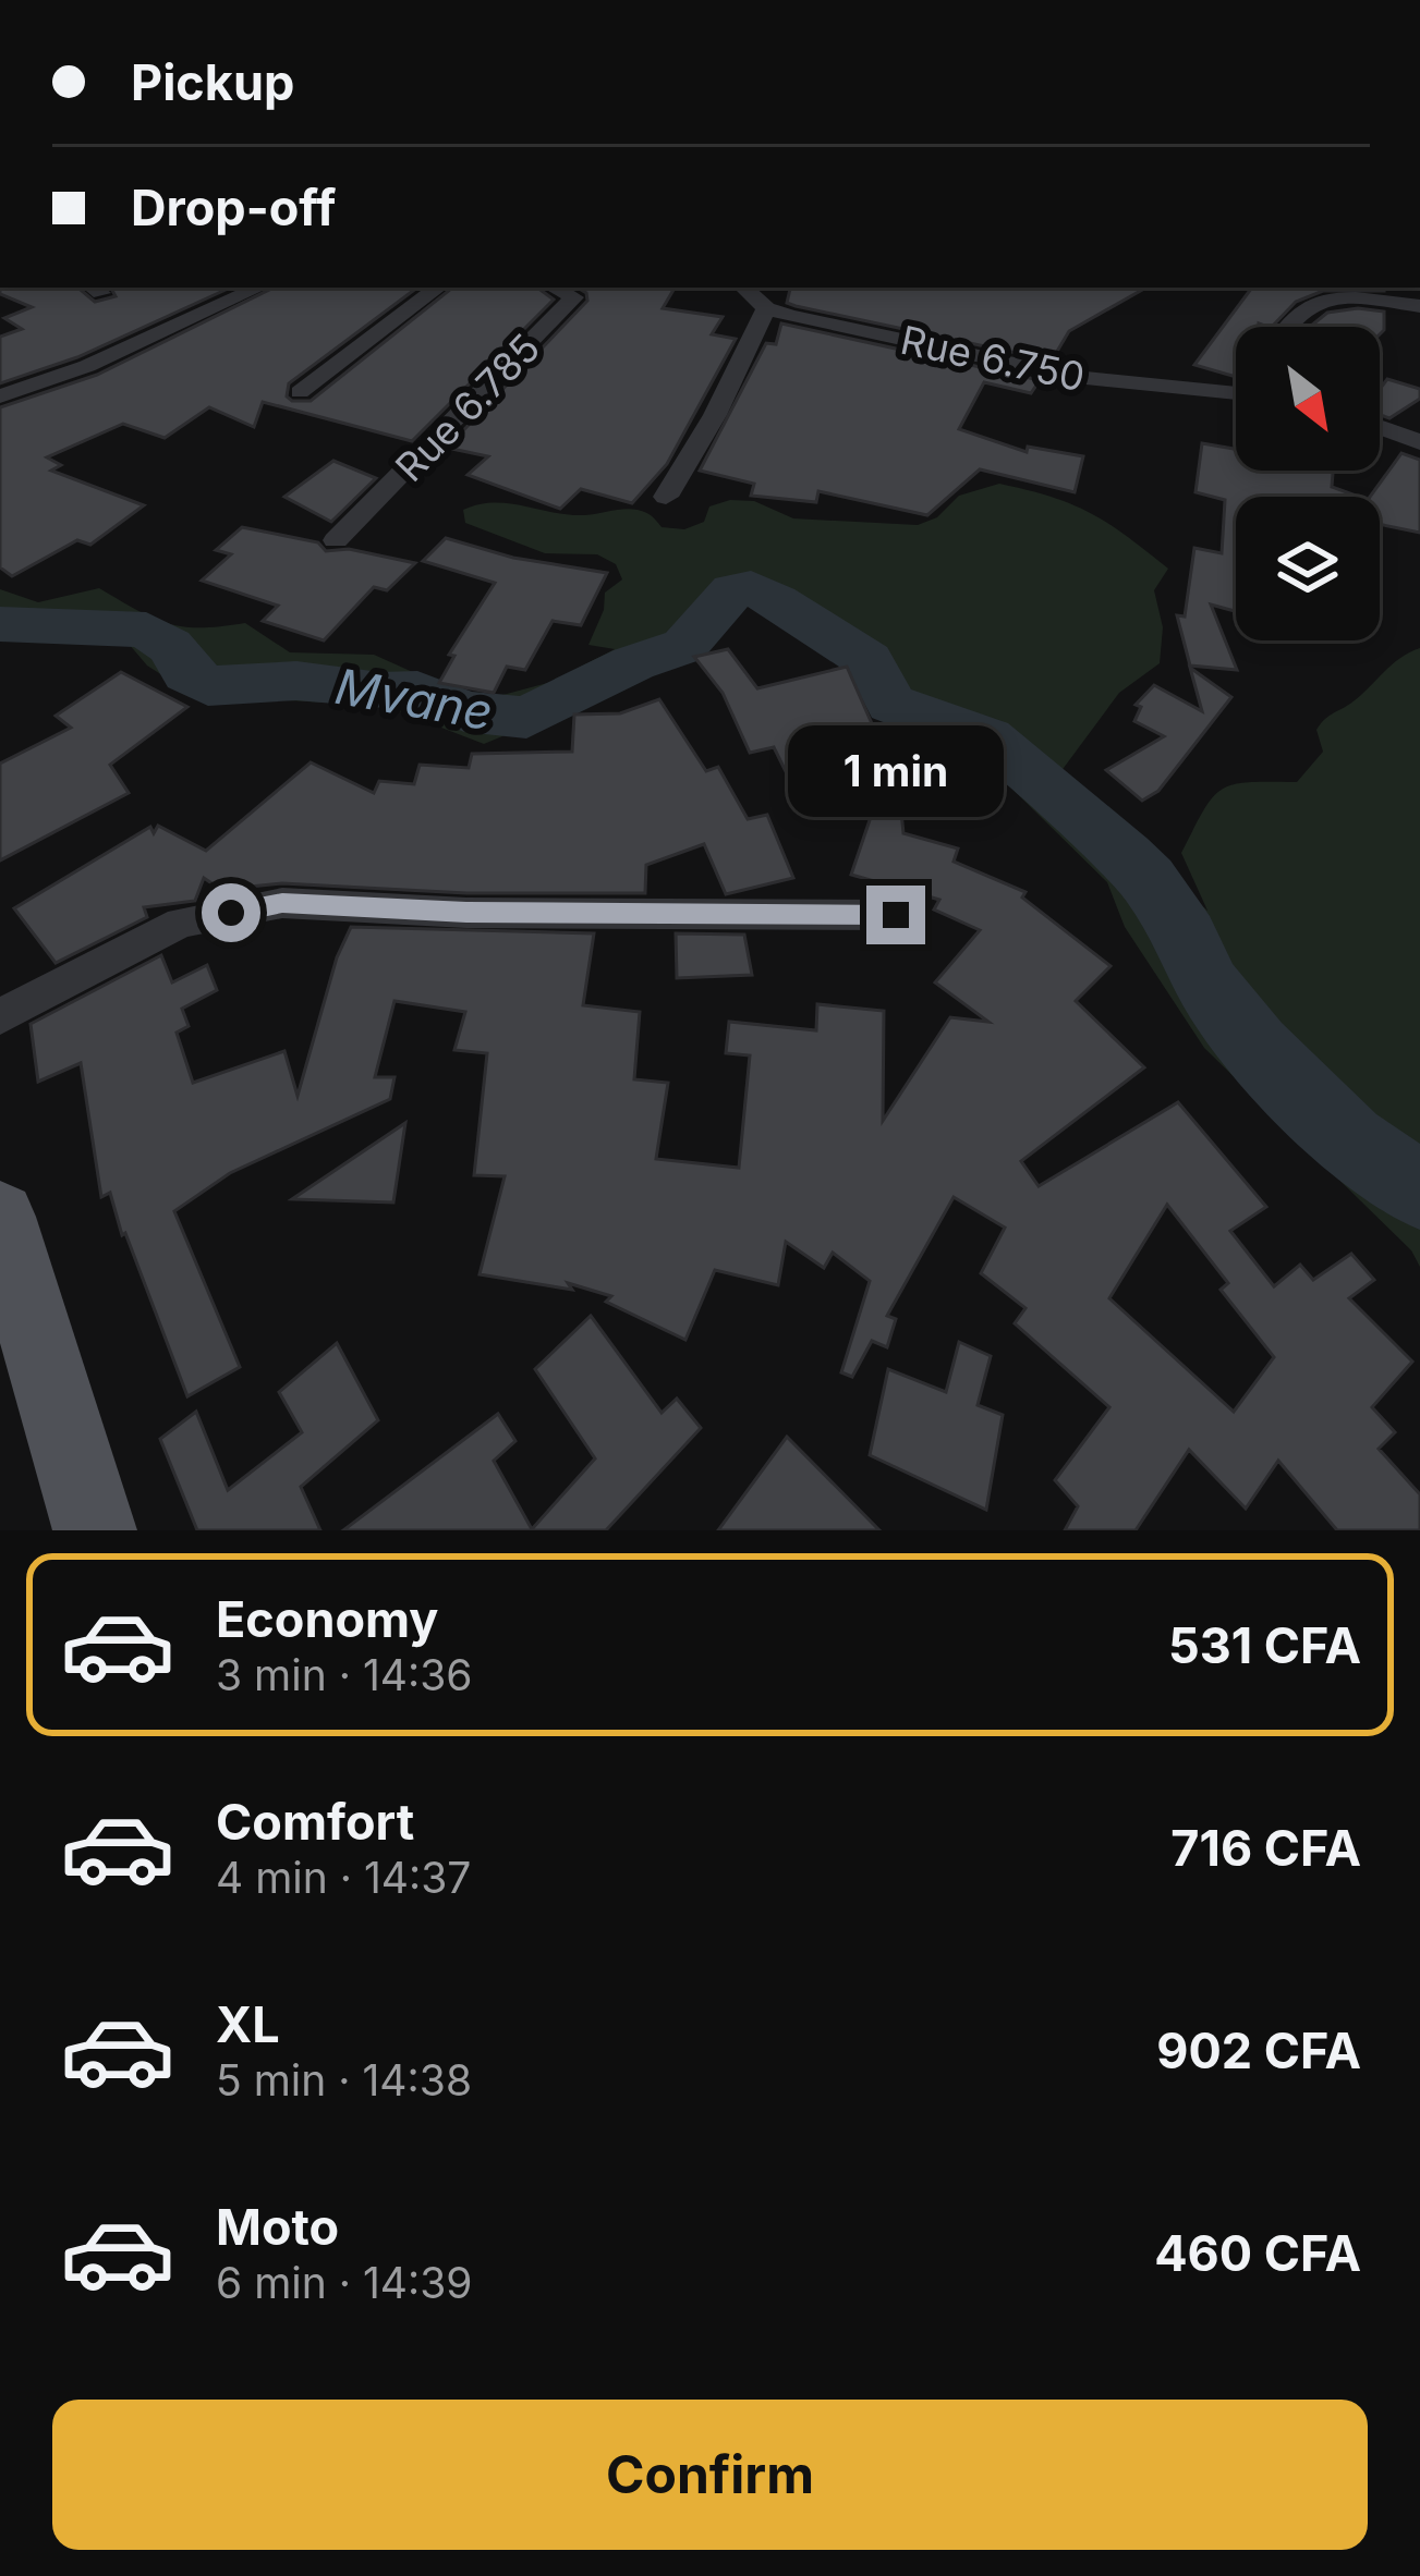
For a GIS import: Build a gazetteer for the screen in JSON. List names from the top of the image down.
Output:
{
  "streets": {
    "street": ["Rue 6.750", "Rue 6.785"]
  },
  "water": ["Mvane"],
  "north": "bottom right",
  "page": {
    "banner": ["Pickup", "Drop-off"],
    "bubble": "1 min",
    "list": [
      {
        "name": "Economy",
        "note": "3 min · 14:36",
        "value": "531 CFA"
      },
      {
        "name": "Comfort",
        "note": "4 min · 14:37",
        "value": "716 CFA"
      },
      {
        "name": "XL",
        "note": "5 min · 14:38",
        "value": "902 CFA"
      },
      {
        "name": "Moto",
        "note": "6 min · 14:39",
        "value": "460 CFA"
      }
    ],
    "buttons": "Confirm"
  }
}
